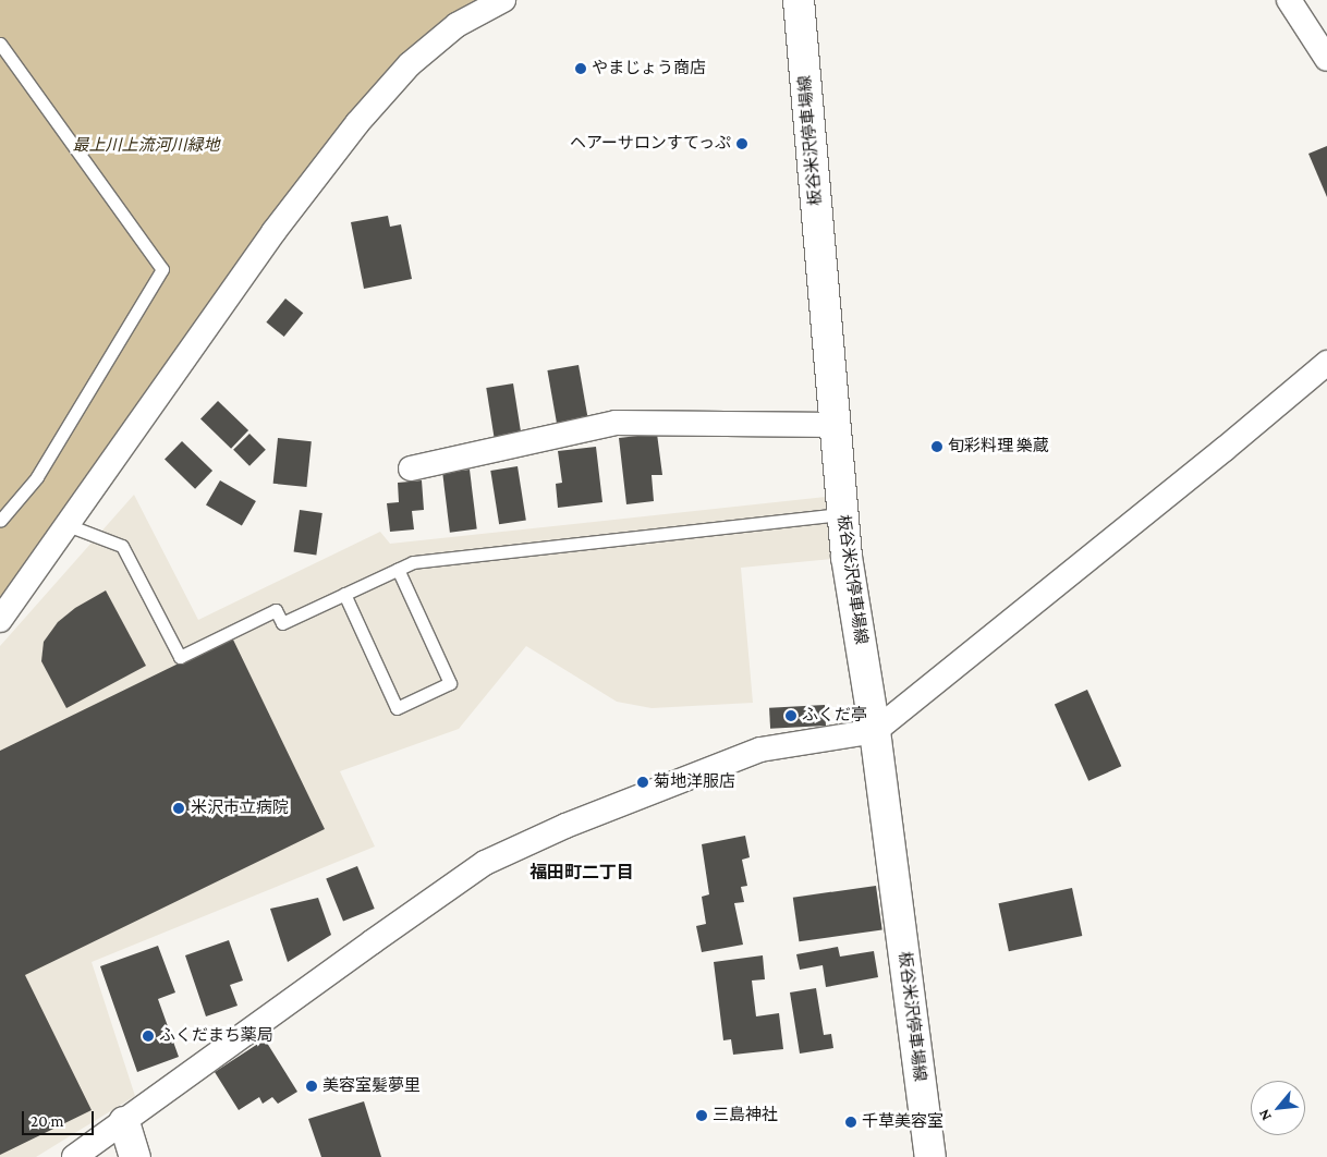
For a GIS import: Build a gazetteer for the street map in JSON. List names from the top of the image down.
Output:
{
  "streets": {
    "main road": ["板谷米沢停車場線"]
  },
  "districts": ["福田町二丁目"],
  "parks": ["最上川上流河川緑地"],
  "places": [
    "やまじょう商店",
    "ヘアーサロンすてっぷ",
    "旬彩料理 樂蔵",
    "ふくだ亭",
    "菊地洋服店",
    "米沢市立病院",
    "ふくだまち薬局",
    "美容室髪夢里",
    "三島神社",
    "千草美容室"
  ],
  "scale_bar": "20 m",
  "north": "bottom left"
}
